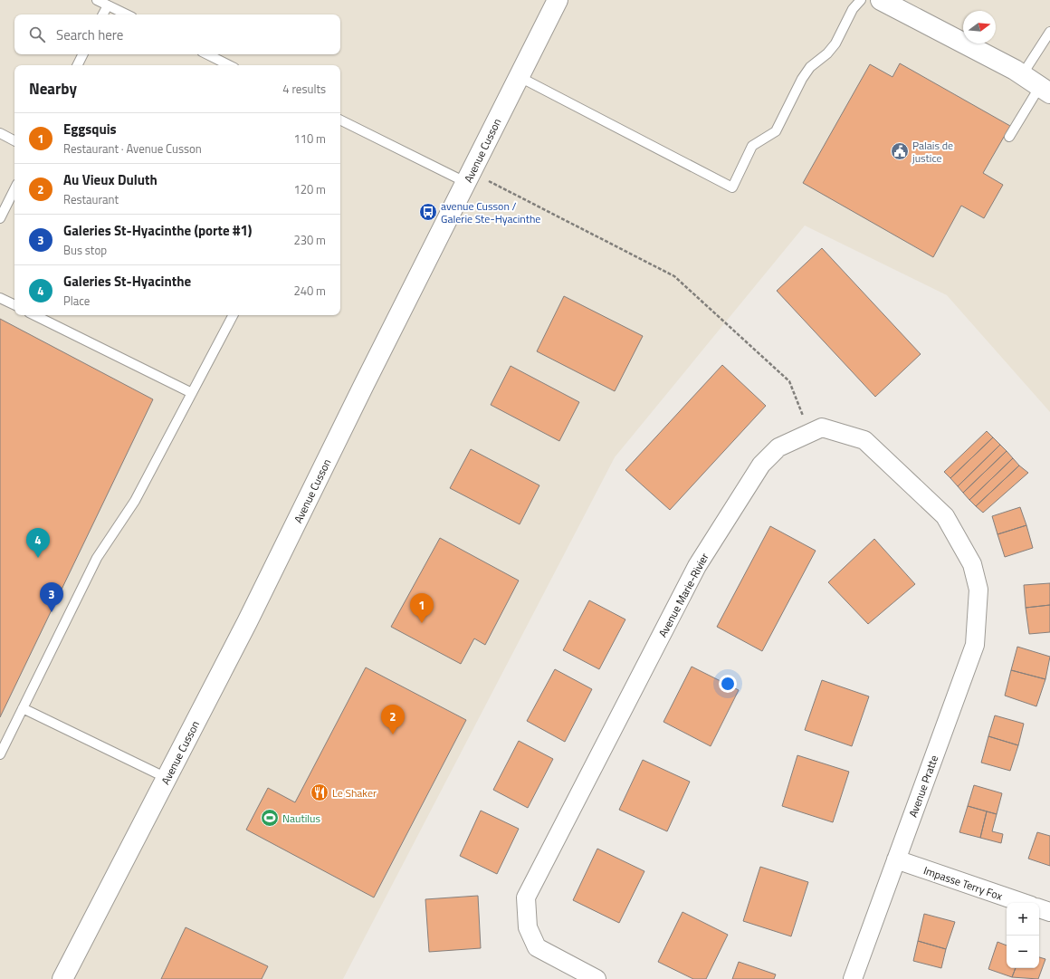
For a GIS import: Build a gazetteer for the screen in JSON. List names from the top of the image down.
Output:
{
  "streets": {
    "street": [
      "Avenue Cusson",
      "Avenue Marie-Rivier",
      "Avenue Pratte",
      "Impasse Terry Fox"
    ]
  },
  "crossings": [
    ["Avenue Marie-Rivier", "Avenue Pratte"],
    ["Avenue Pratte", "Impasse Terry Fox"]
  ],
  "places": {
    "public building": ["Palais de justice"],
    "bus stop": ["avenue Cusson / Galerie Ste-Hyacinthe"],
    "restaurant": ["Le Shaker"],
    "sports": ["Nautilus"]
  },
  "north": "right",
  "page": {
    "search": "Search here",
    "heading": ["Nearby", "4 results"],
    "list": [
      {
        "mark": "1",
        "name": "Eggsquis",
        "note": "Restaurant · Avenue Cusson",
        "value": "110 m"
      },
      {
        "mark": "2",
        "name": "Au Vieux Duluth",
        "note": "Restaurant",
        "value": "120 m"
      },
      {
        "mark": "3",
        "name": "Galeries St-Hyacinthe (porte #1)",
        "note": "Bus stop",
        "value": "230 m"
      },
      {
        "mark": "4",
        "name": "Galeries St-Hyacinthe",
        "note": "Place",
        "value": "240 m"
      }
    ],
    "pins": [
      "4",
      "3",
      "1",
      "2"
    ],
    "map_buttons": ["+", "−"]
  }
}
